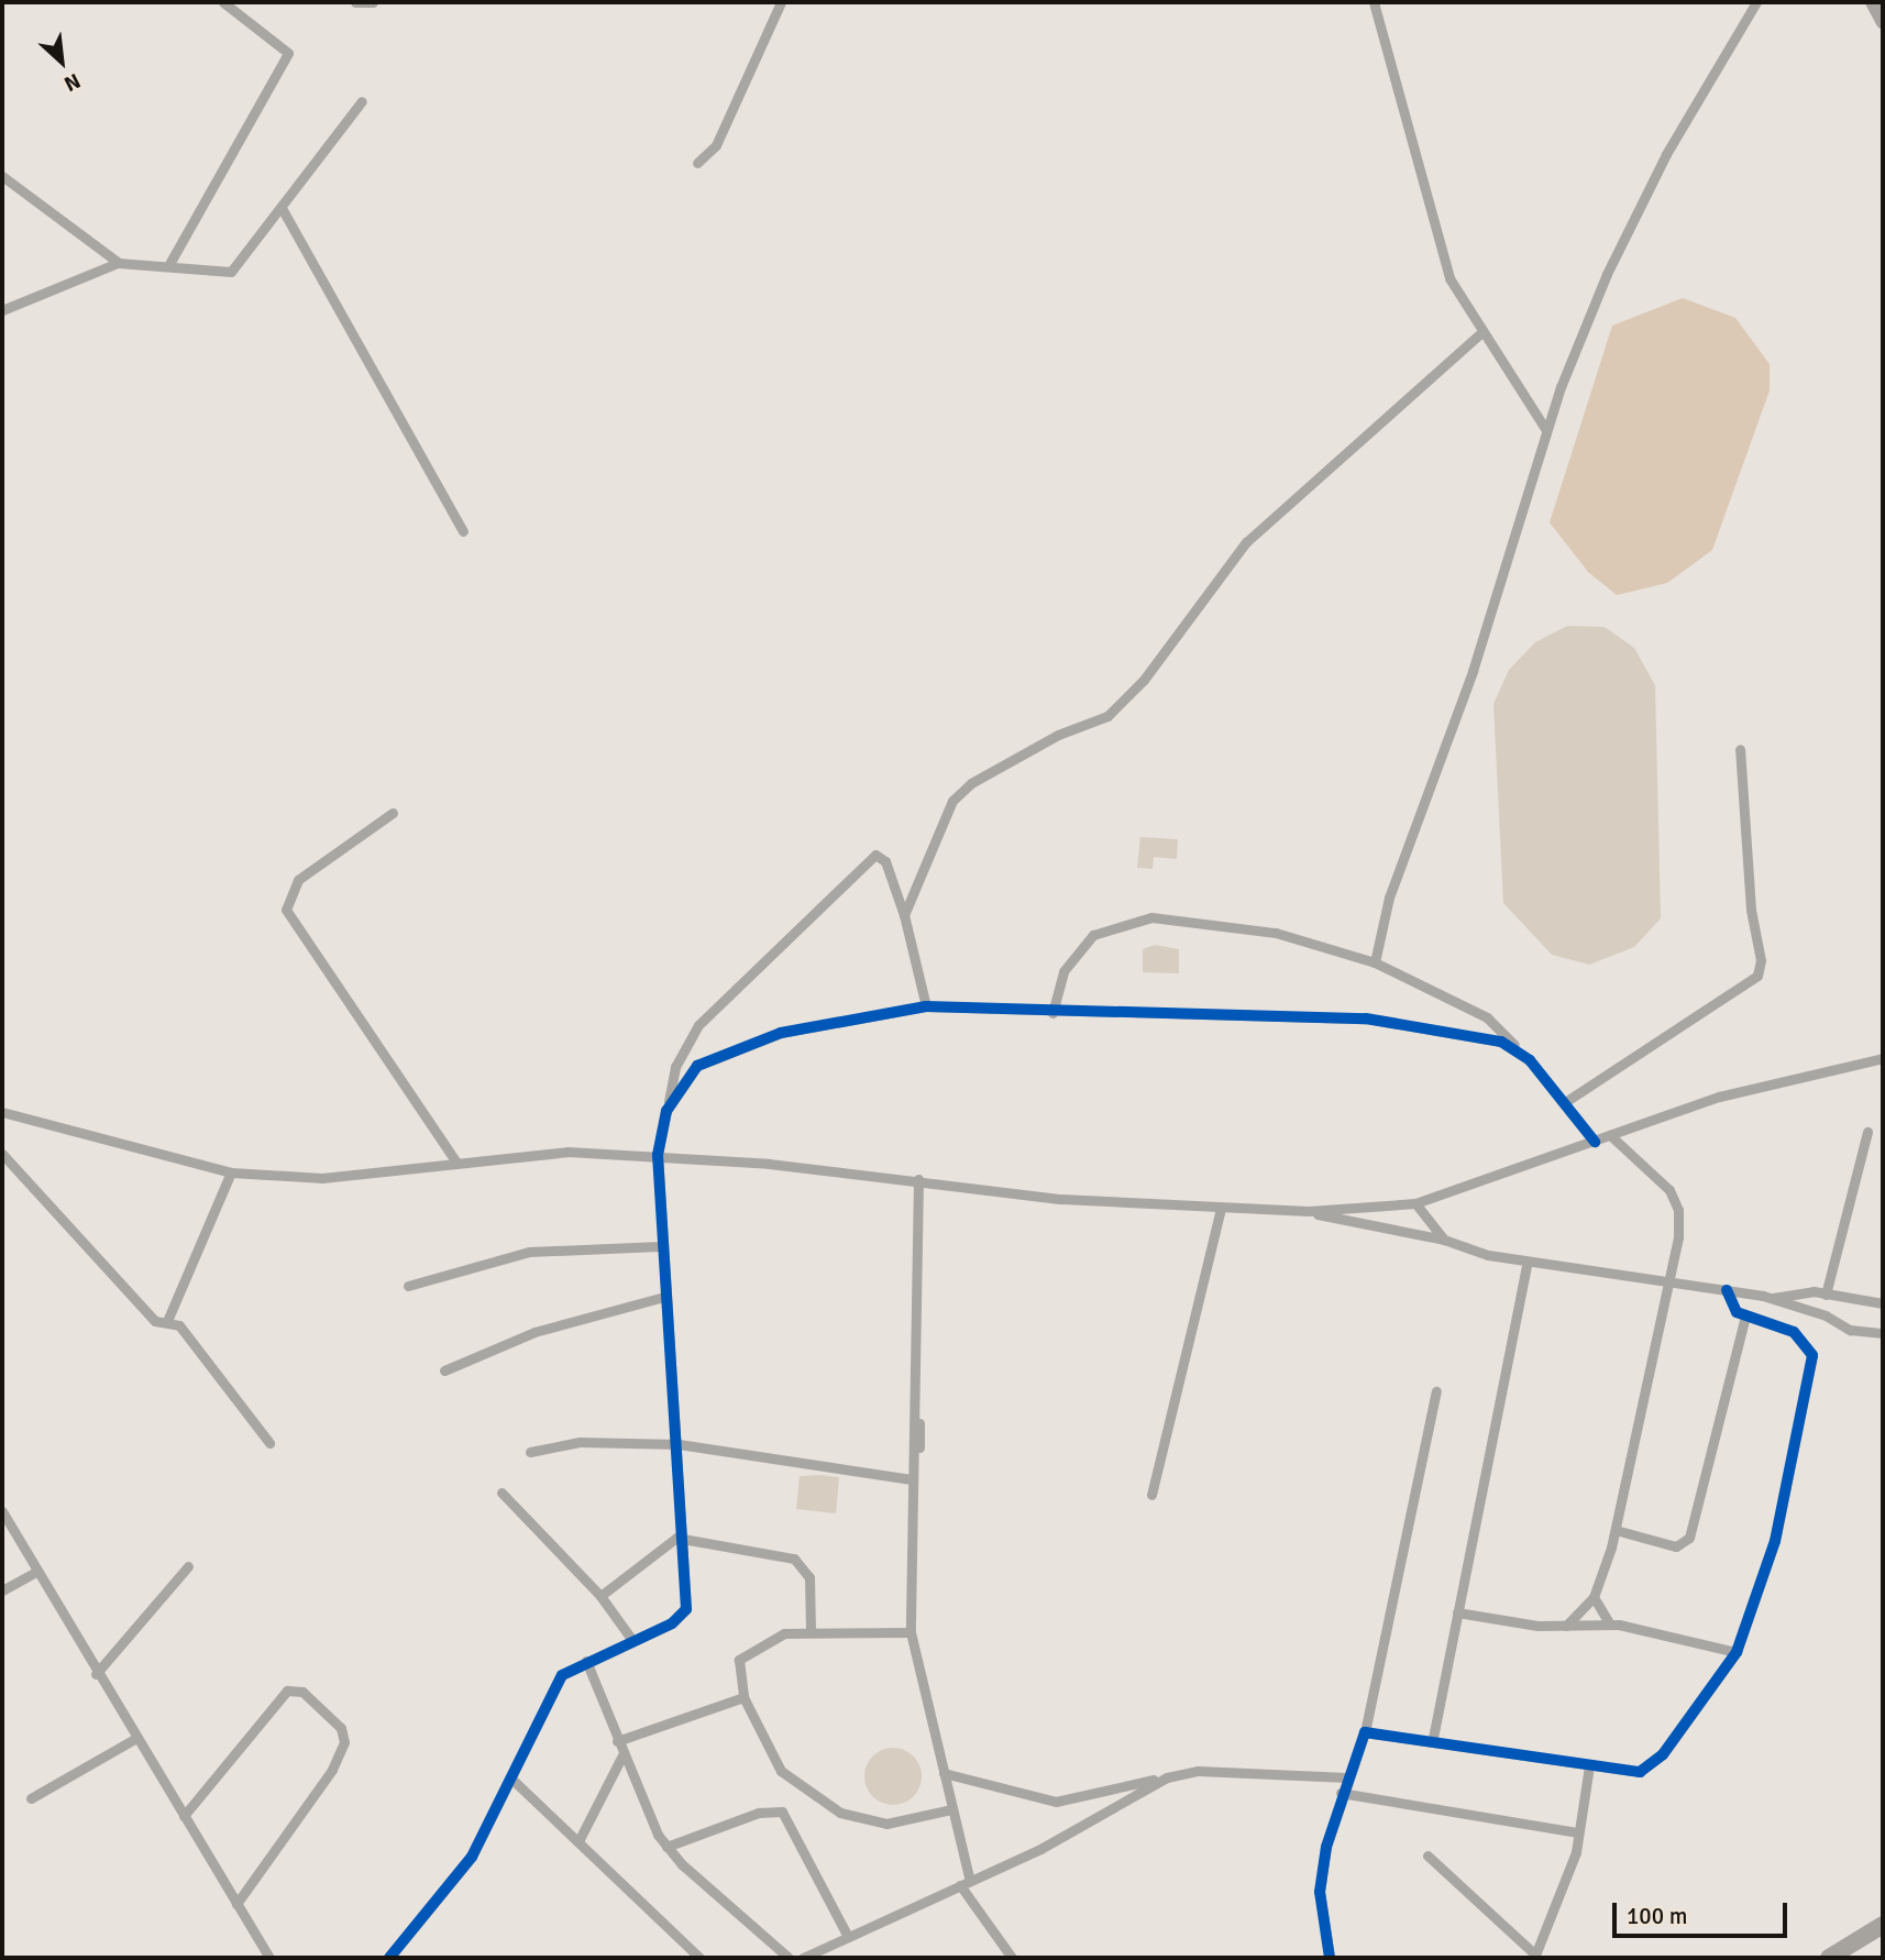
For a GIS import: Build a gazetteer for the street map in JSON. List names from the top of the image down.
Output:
{
  "scale_bar": "100 m",
  "north": "bottom right"
}
